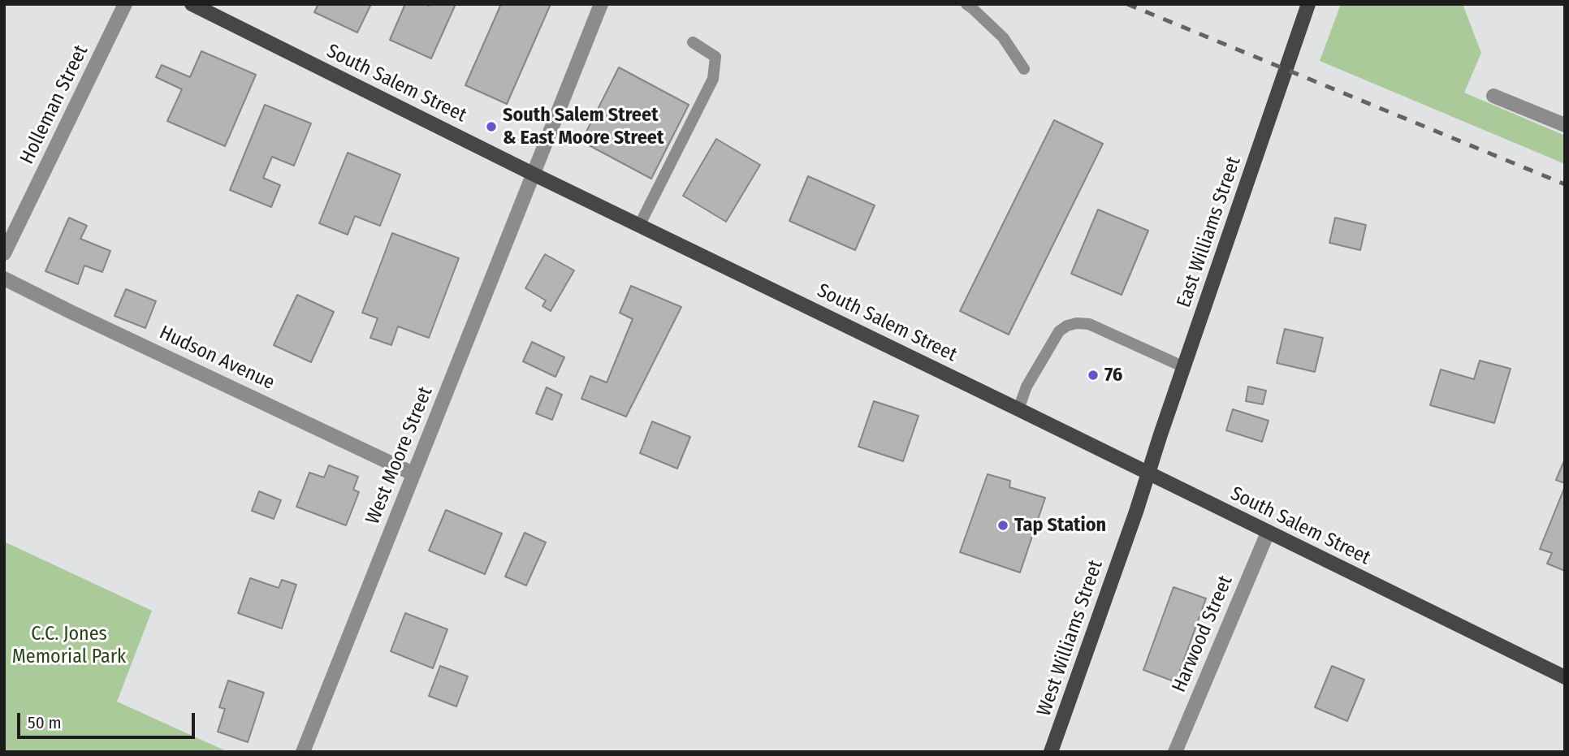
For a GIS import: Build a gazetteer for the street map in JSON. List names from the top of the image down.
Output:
{
  "streets": {
    "main road": ["South Salem Street", "East Williams Street", "West Williams Street"],
    "street": [
      "Holleman Street",
      "Hudson Avenue",
      "West Moore Street",
      "Harwood Street"
    ]
  },
  "crossings": [
    ["South Salem Street", "East Williams Street"],
    ["South Salem Street", "West Moore Street"],
    ["South Salem Street", "Harwood Street"],
    ["South Salem Street", "West Williams Street"],
    ["East Williams Street", "West Williams Street"],
    ["Hudson Avenue", "West Moore Street"]
  ],
  "parks": ["C.C. Jones Memorial Park"],
  "places": ["South Salem Street & East Moore Street", "76", "Tap Station"],
  "scale_bar": "50 m"
}
